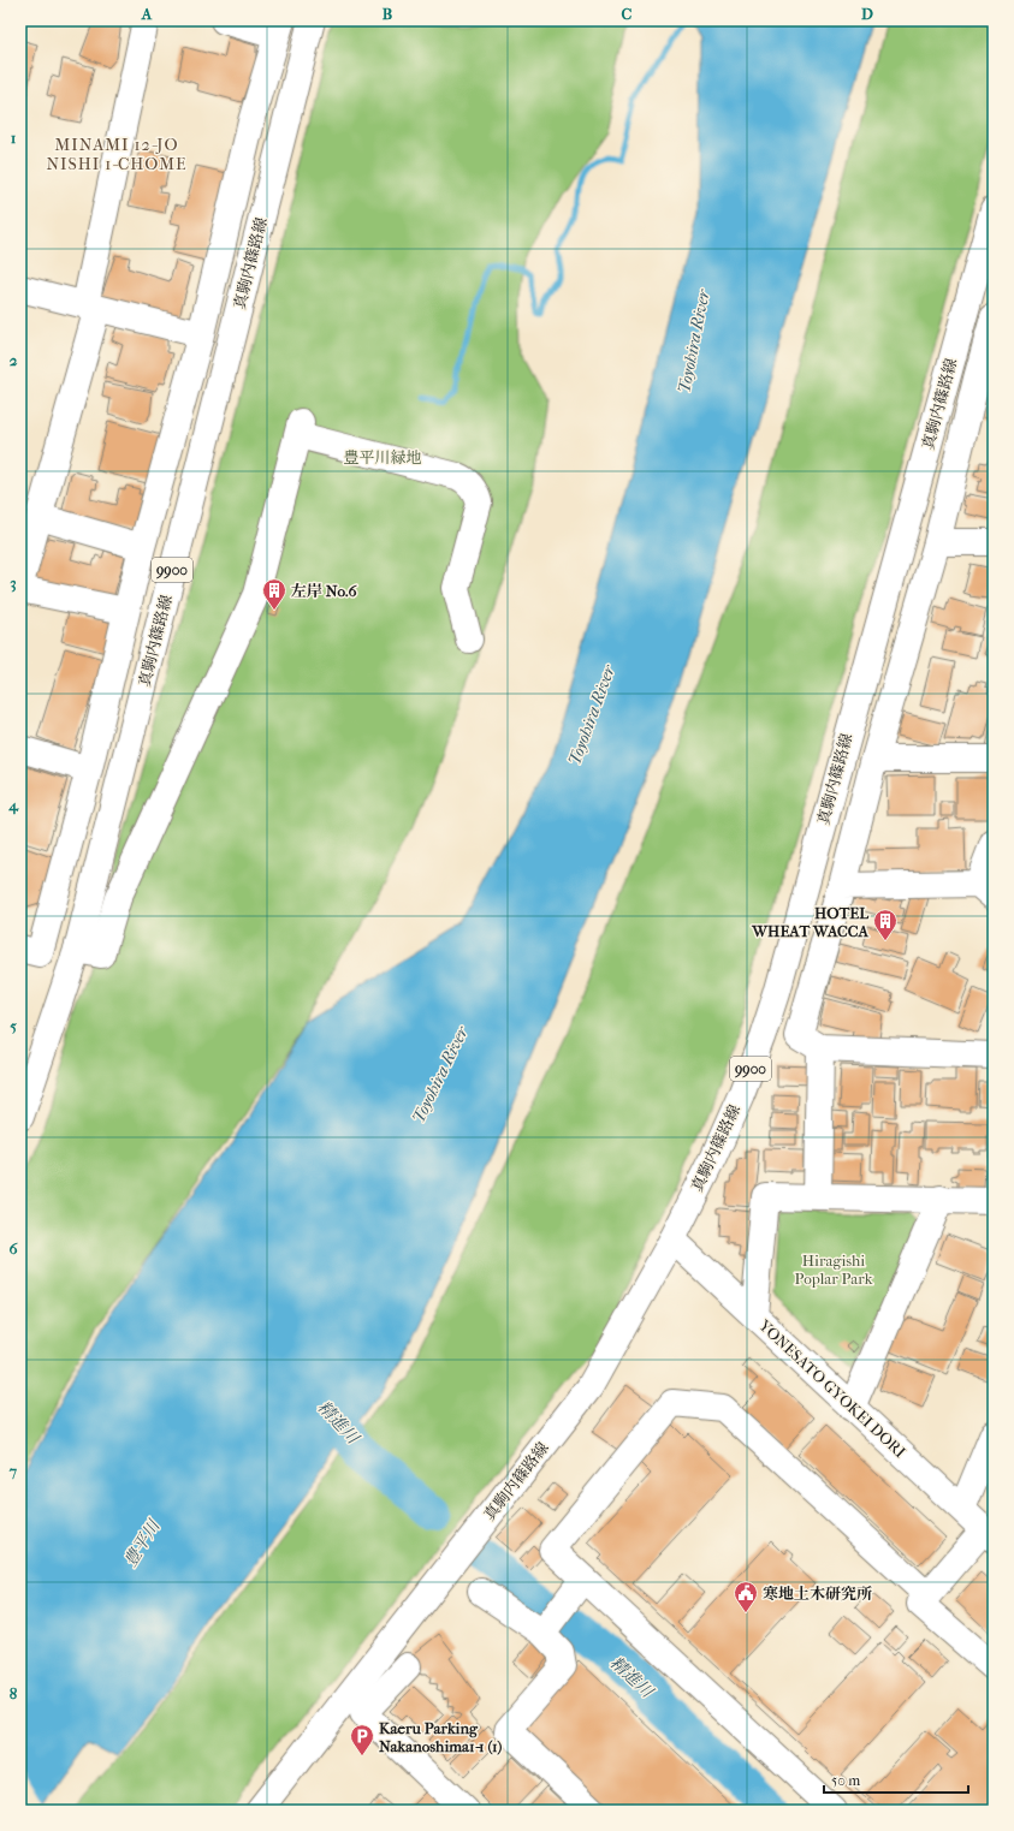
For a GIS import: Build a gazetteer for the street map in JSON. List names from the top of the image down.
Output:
{
  "streets": {
    "street": ["真駒内篠路線", "9900", "YONESATO GYOKEI DORI"]
  },
  "crossings": [
    ["真駒内篠路線", "YONESATO GYOKEI DORI"]
  ],
  "districts": ["MINAMI 12-JO NISHI 1-CHOME"],
  "water": ["Toyohira River", "精進川", "豊平川"],
  "parks": ["豊平川緑地", "Hiragishi Poplar Park"],
  "places": {
    "building": ["左岸 No.6", "HOTEL WHEAT WACCA"],
    "public building": ["寒地土木研究所"],
    "parking": ["Kaeru Parking Nakanoshima1-1 (1)"]
  },
  "scale_bar": "50 m",
  "grid": {
    "columns": [
      "A",
      "B",
      "C",
      "D"
    ],
    "rows": [
      "1",
      "2",
      "3",
      "4",
      "5",
      "6",
      "7",
      "8"
    ]
  }
}
